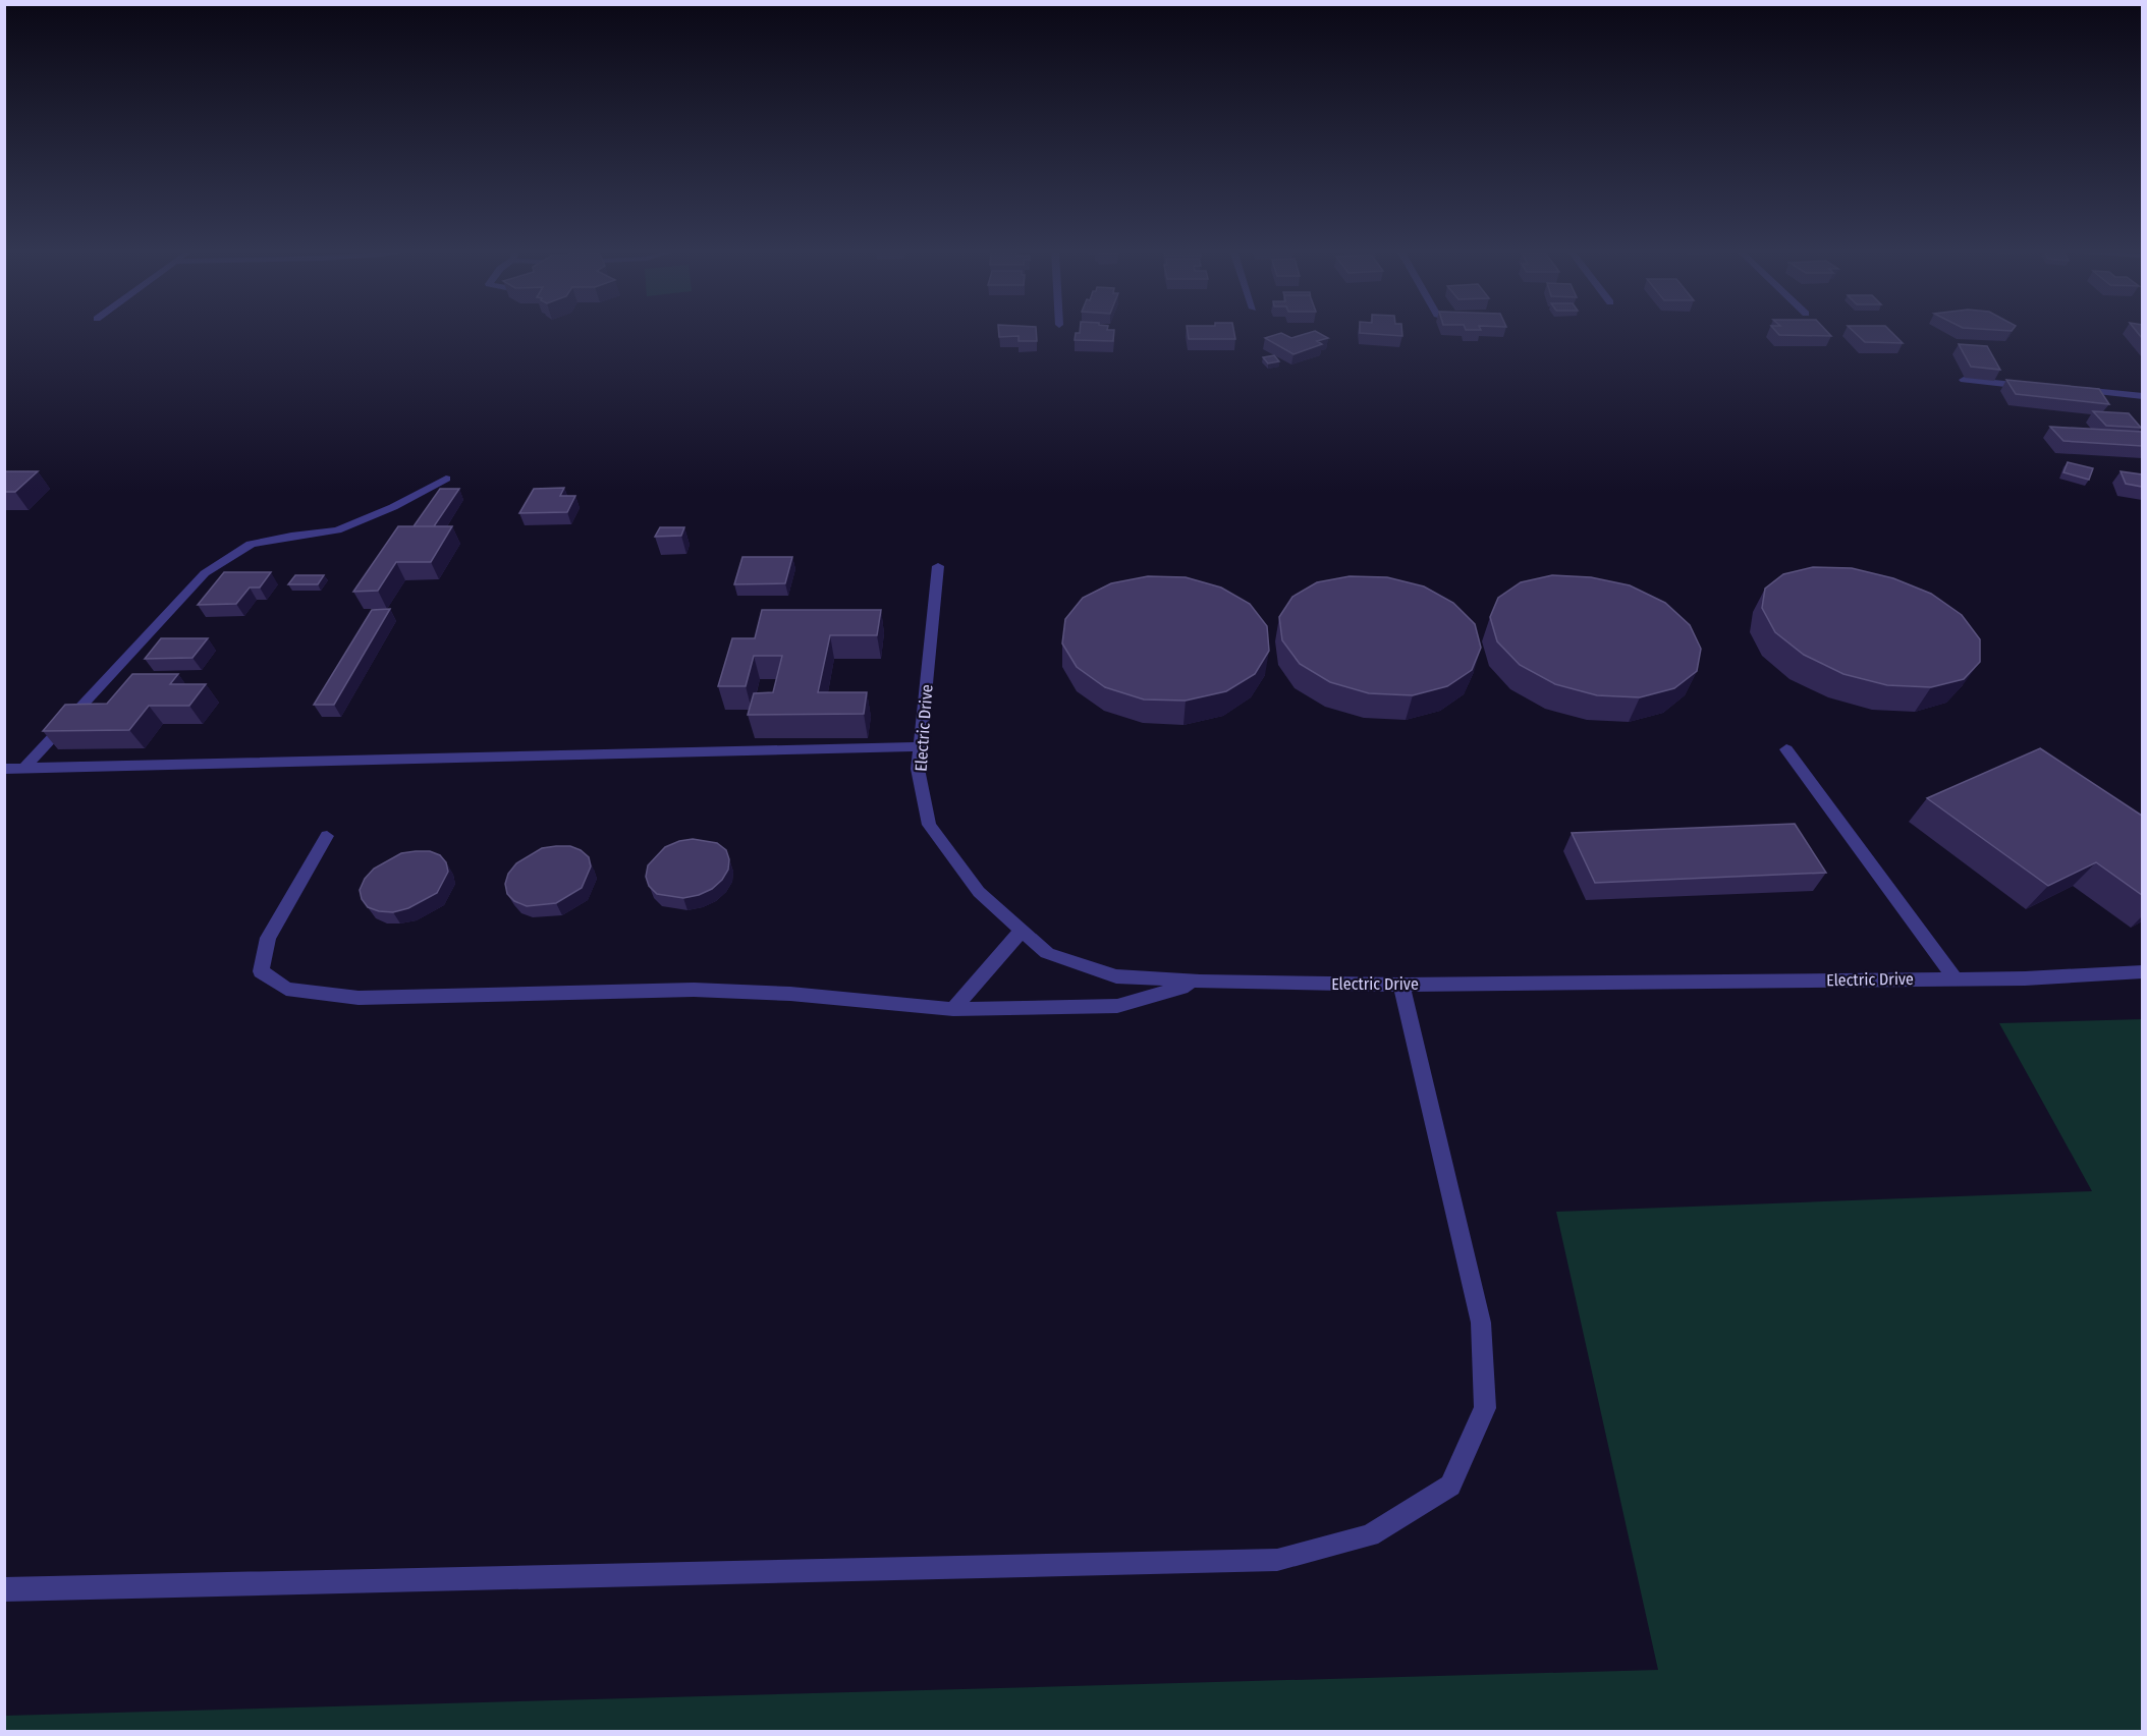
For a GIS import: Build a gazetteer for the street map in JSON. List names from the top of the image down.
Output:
{
  "streets": {
    "street": ["Electric Drive"]
  }
}
